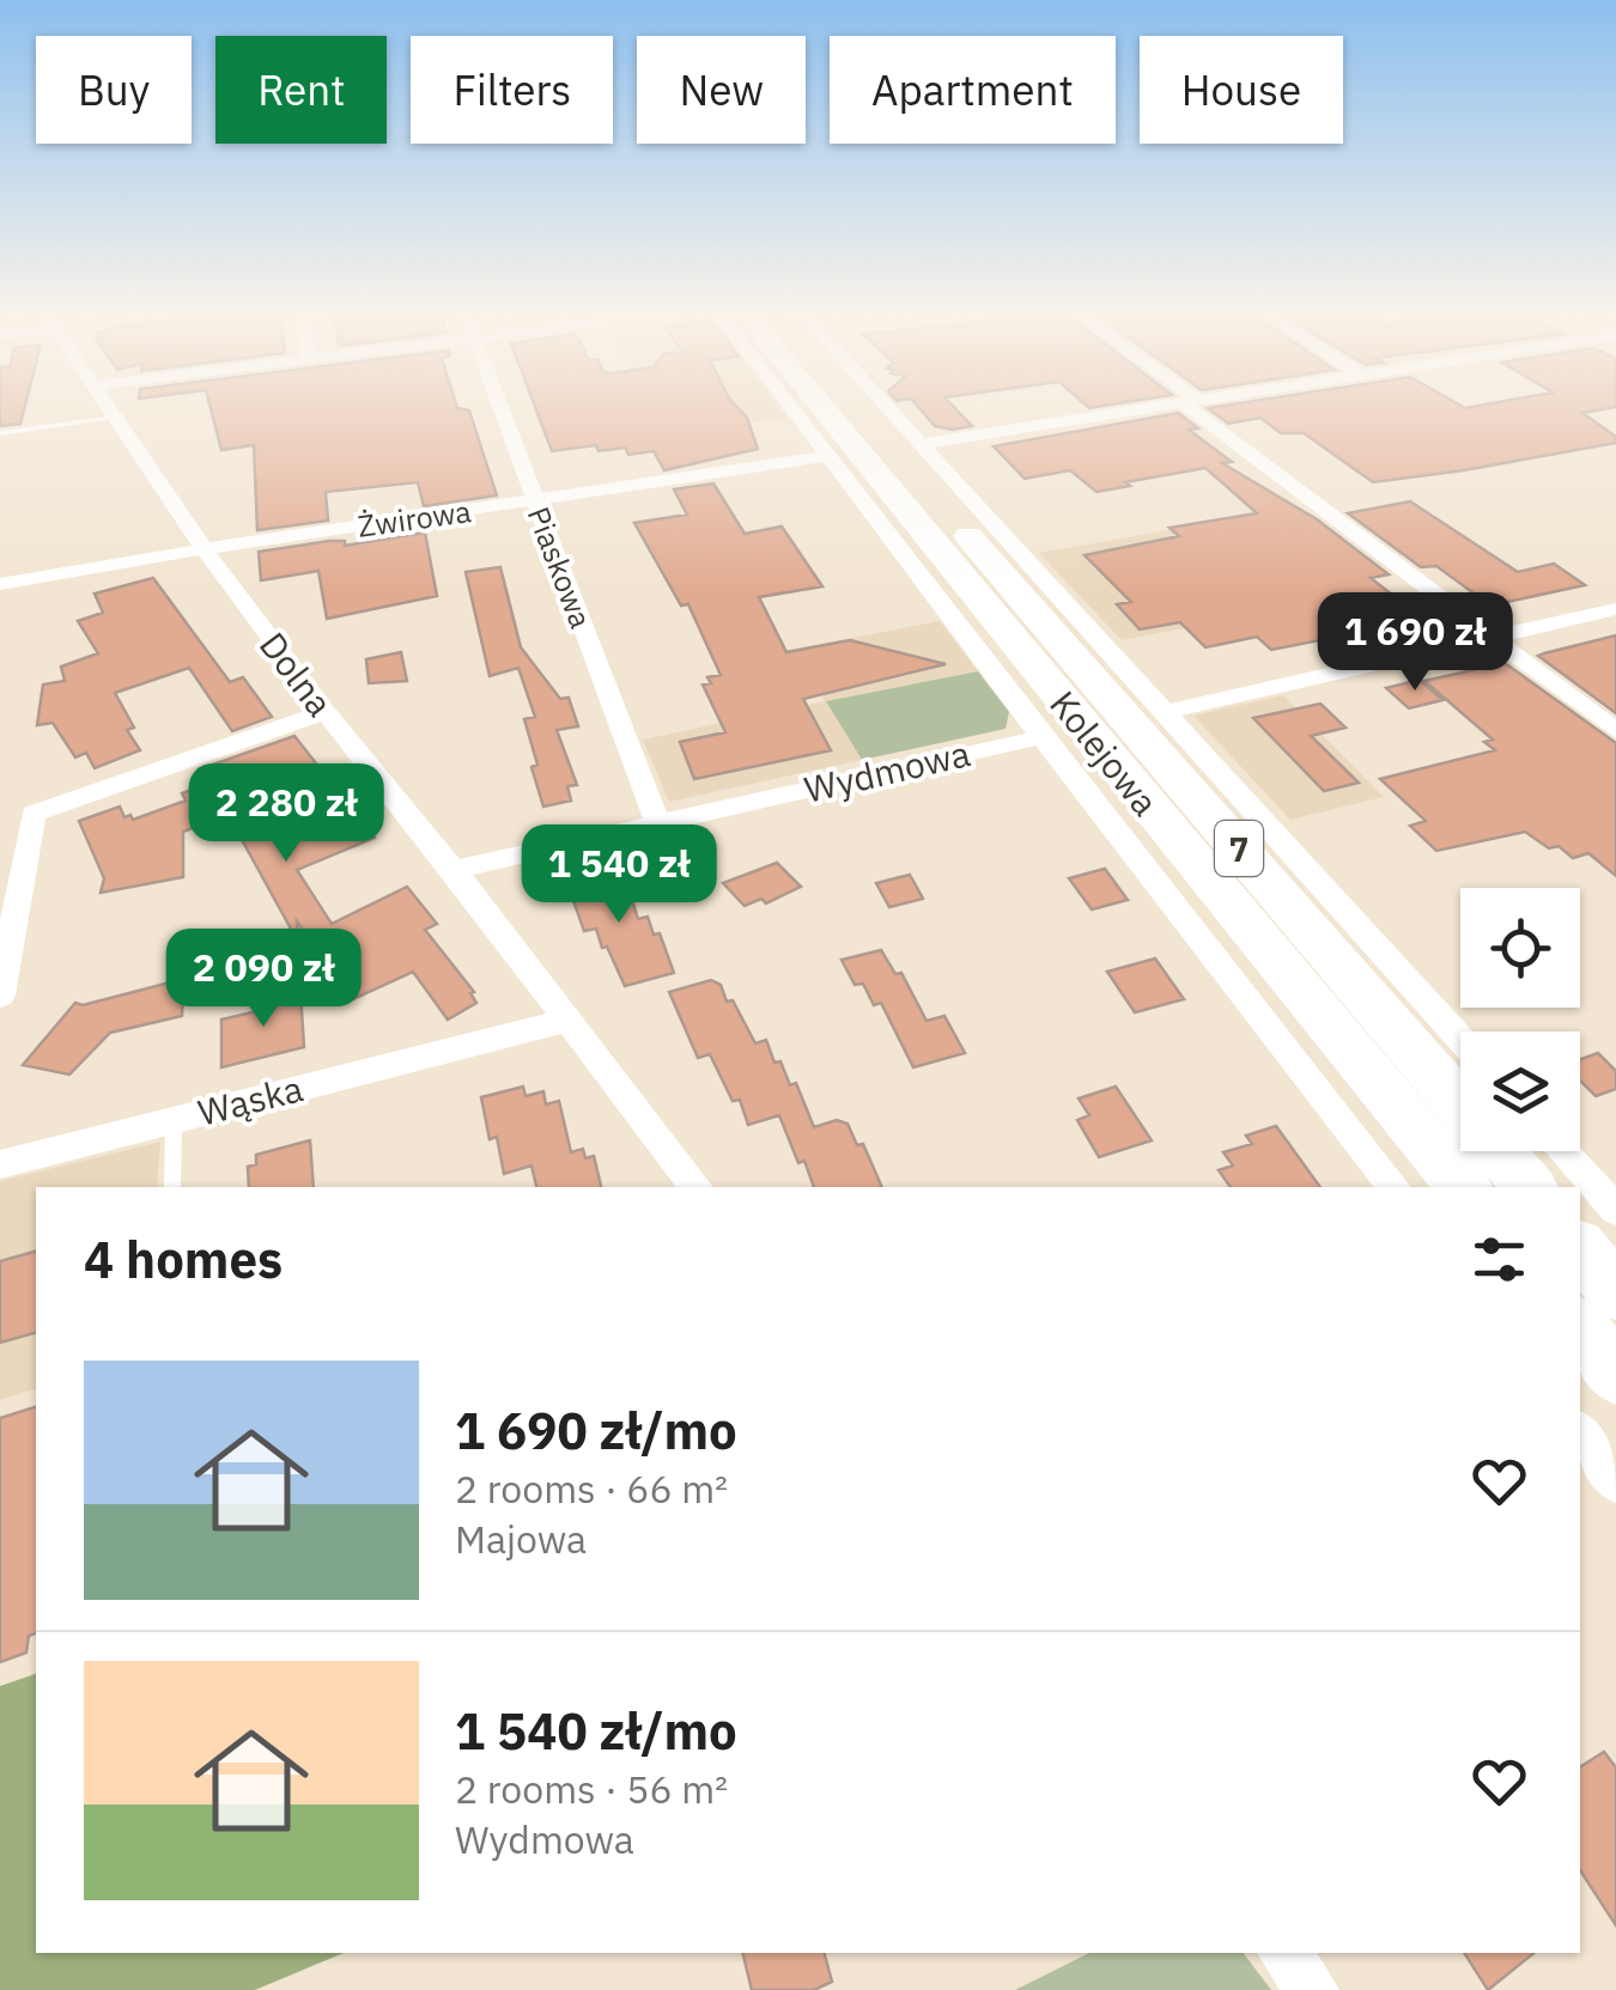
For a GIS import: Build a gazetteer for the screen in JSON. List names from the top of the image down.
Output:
{
  "streets": {
    "highway": ["Kolejowa", "7"],
    "street": [
      "Żwirowa",
      "Piaskowa",
      "Dolna",
      "Wydmowa",
      "Wąska"
    ]
  },
  "crossings": [
    ["Żwirowa", "Piaskowa"],
    ["Żwirowa", "Dolna"],
    ["Żwirowa", "Kolejowa"],
    ["Piaskowa", "Wydmowa"],
    ["Dolna", "Wydmowa"],
    ["Dolna", "Wąska"],
    ["Kolejowa", "Wydmowa"]
  ],
  "page": {
    "chip": [
      "Buy",
      "Rent",
      "Filters",
      "New",
      "Apartment",
      "House"
    ],
    "price": [
      "1 690 zł",
      "2 280 zł",
      "1 540 zł",
      "2 090 zł"
    ],
    "heading": "4 homes",
    "list": [
      {
        "name": "1 690 zł/mo",
        "note": "2 rooms · 66 m² · Majowa"
      },
      {
        "name": "1 540 zł/mo",
        "note": "2 rooms · 56 m² · Wydmowa"
      }
    ]
  }
}
